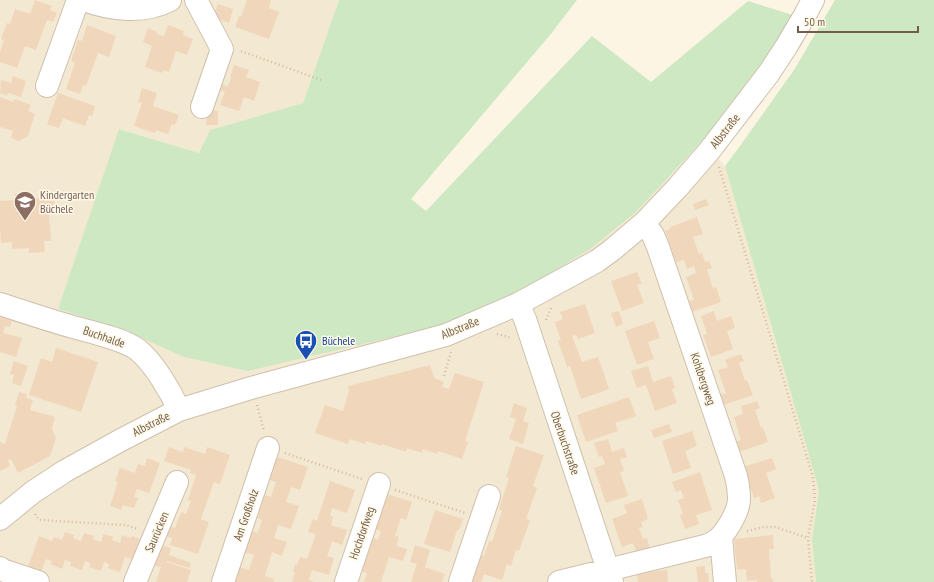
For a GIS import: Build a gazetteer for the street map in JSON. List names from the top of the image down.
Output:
{
  "streets": {
    "street": [
      "Albstraße",
      "Buchhalde",
      "Kohlbergweg",
      "Oberbuchstraße",
      "Am Großholz",
      "Saurücken",
      "Hochdorfweg"
    ]
  },
  "crossings": [
    ["Albstraße", "Buchhalde"],
    ["Albstraße", "Kohlbergweg"],
    ["Albstraße", "Oberbuchstraße"],
    ["Kohlbergweg", "Oberbuchstraße"]
  ],
  "places": {
    "school or university": ["Kindergarten Büchele"],
    "bus stop": ["Büchele"]
  },
  "scale_bar": "50 m"
}
